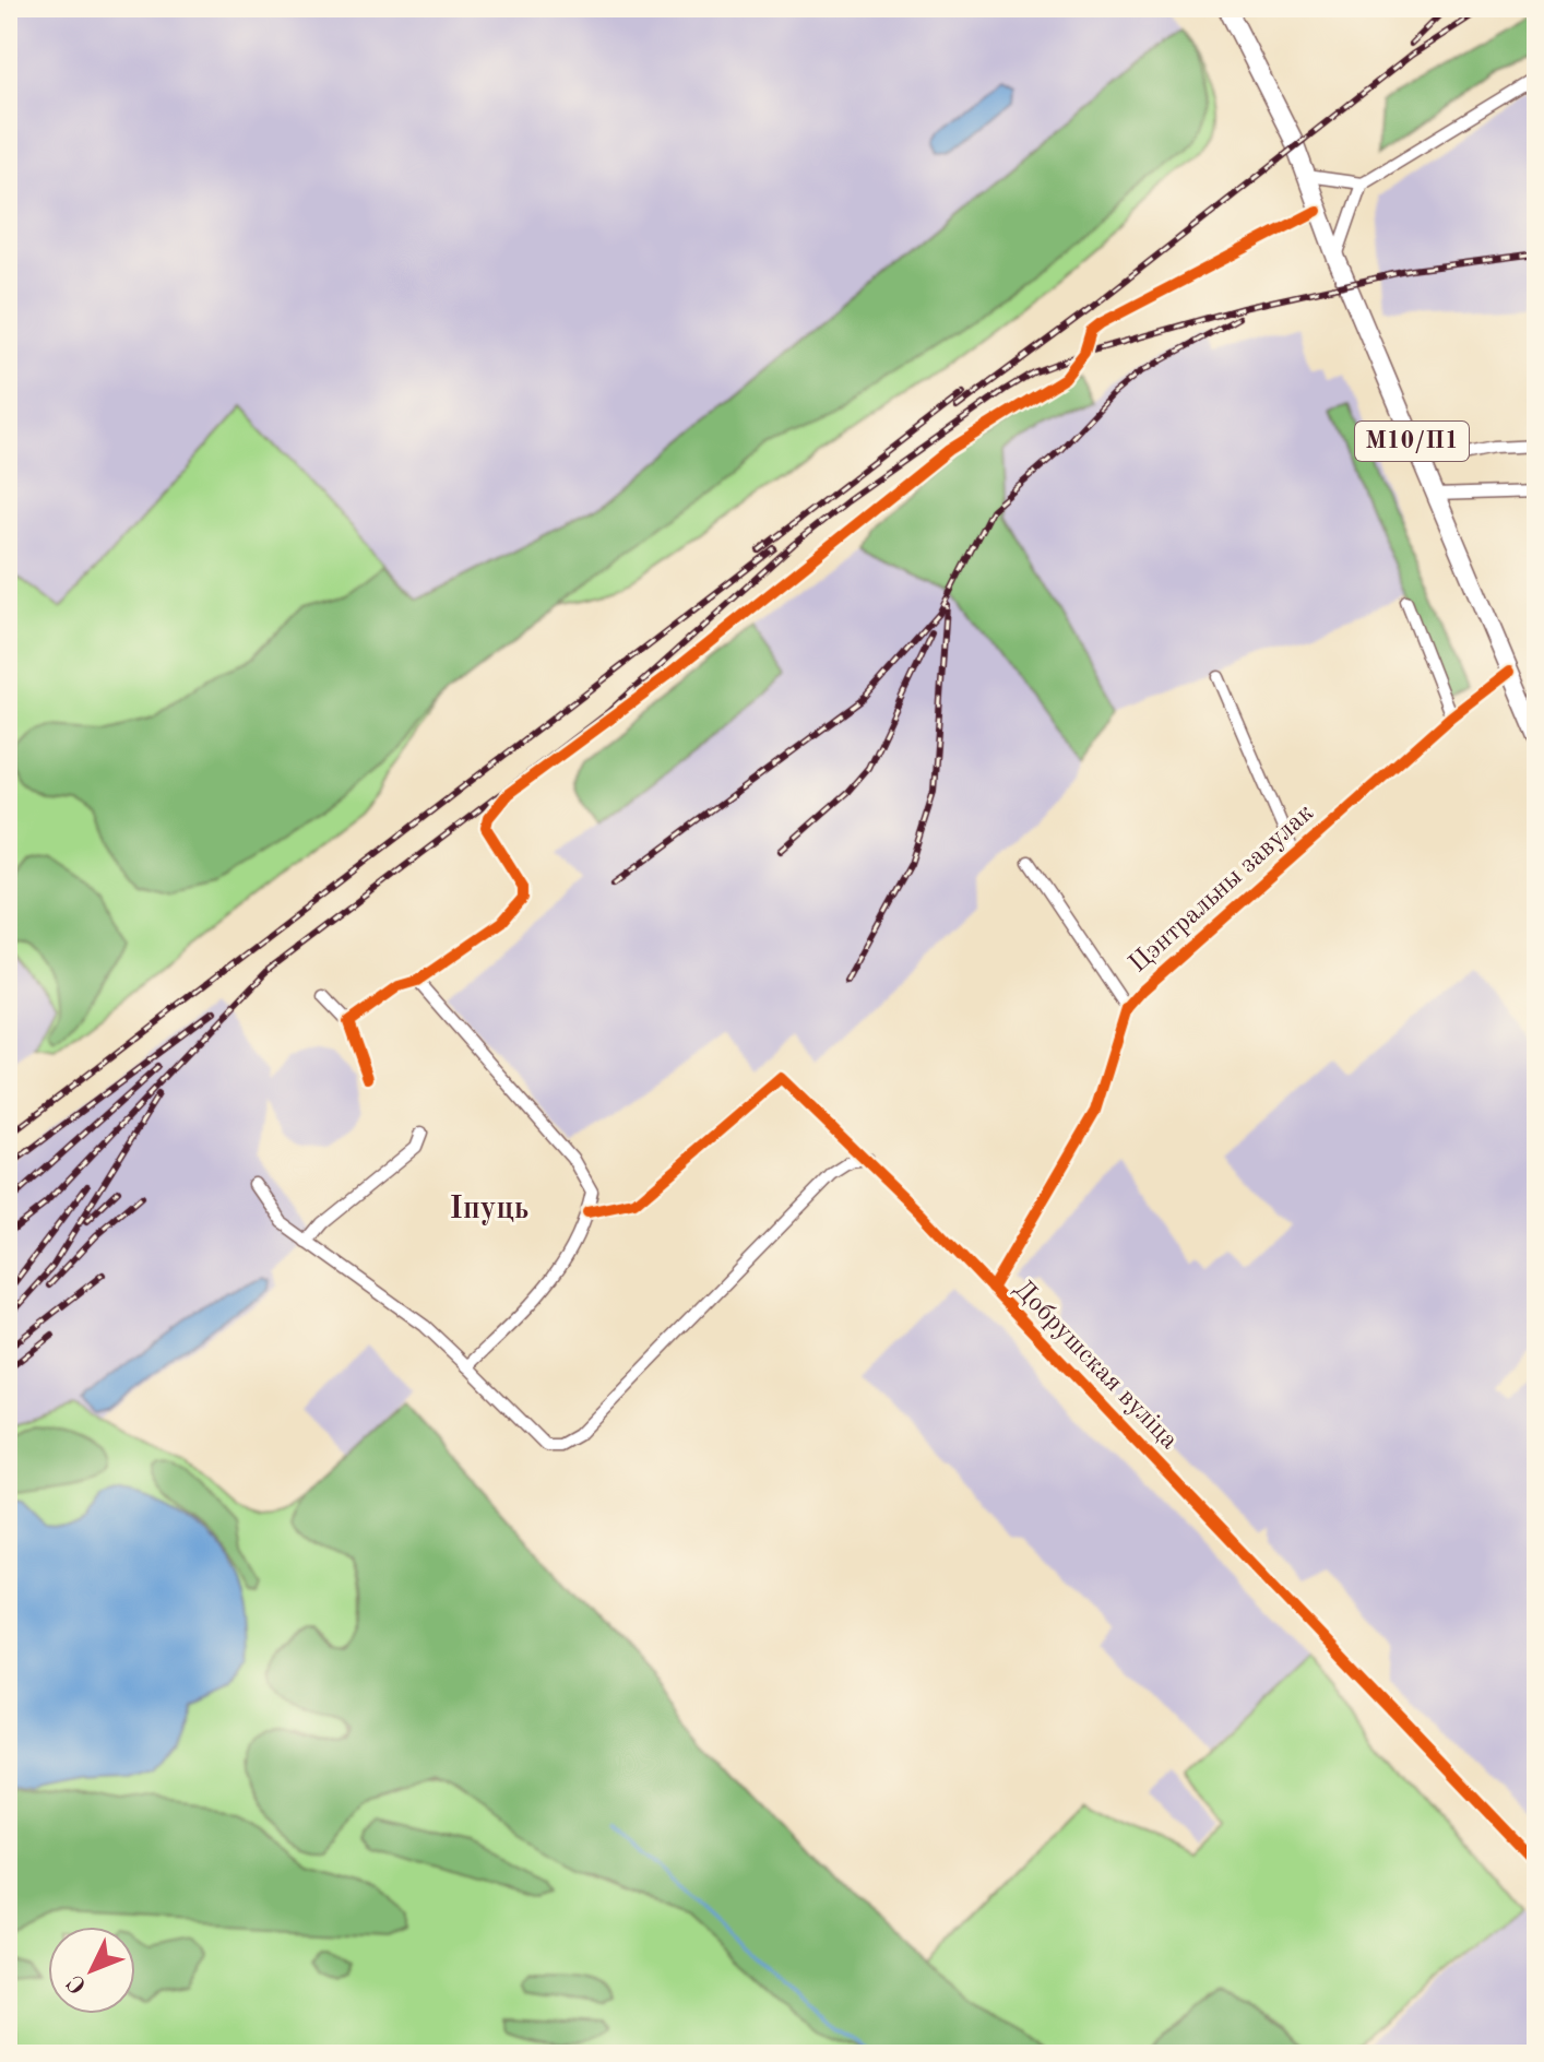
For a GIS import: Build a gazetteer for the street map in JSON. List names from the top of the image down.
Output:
{
  "streets": {
    "main road": ["М10/П1"],
    "street": ["Цэнтральны завулак", "Добрушская вуліца"]
  },
  "crossings": [
    ["М10/П1", "Цэнтральны завулак"],
    ["Цэнтральны завулак", "Добрушская вуліца"]
  ],
  "districts": ["Іпуць"],
  "north": "bottom left"
}
